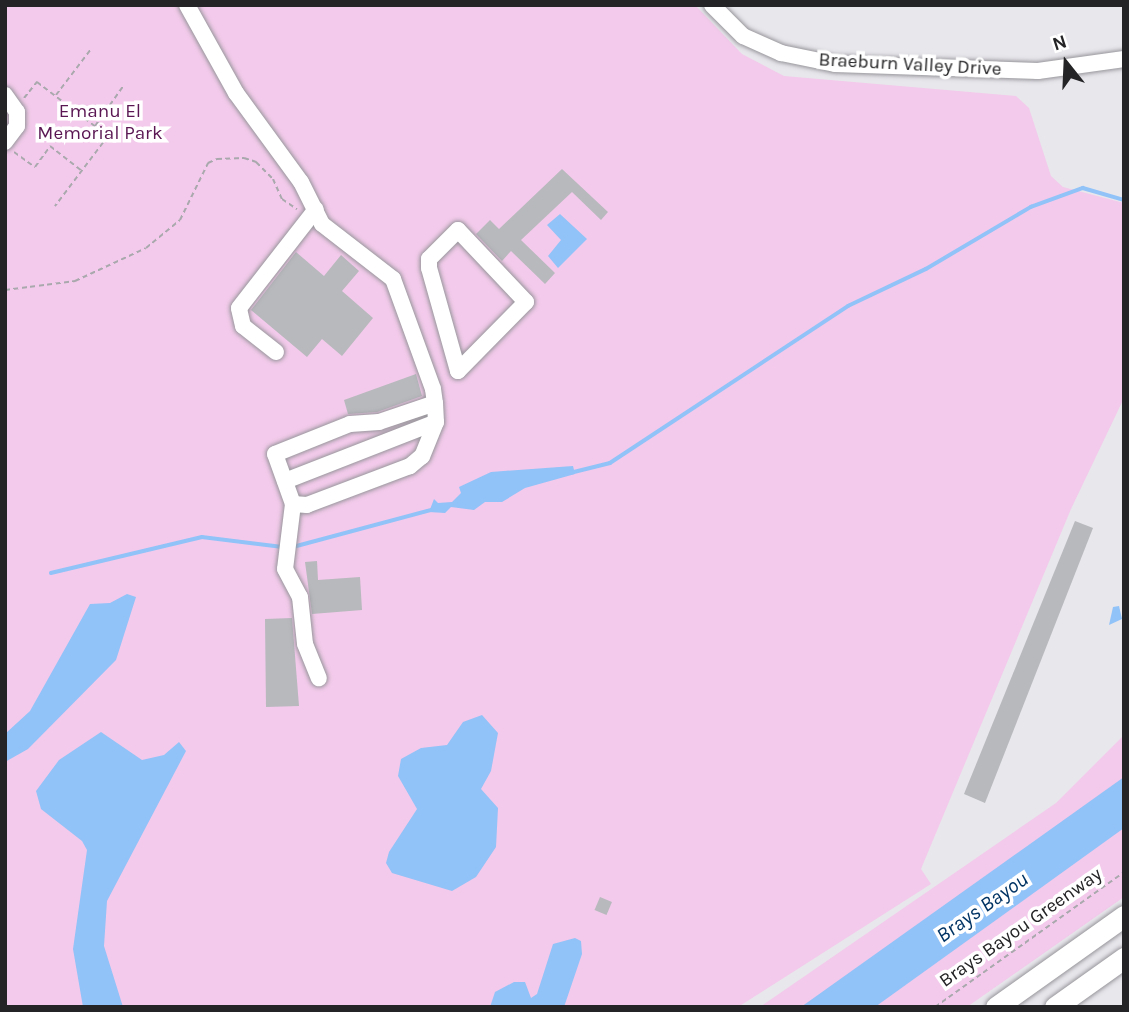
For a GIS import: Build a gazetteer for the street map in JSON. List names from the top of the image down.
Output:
{
  "streets": {
    "street": ["Braeburn Valley Drive"],
    "path": ["Brays Bayou Greenway"]
  },
  "water": ["Brays Bayou"],
  "parks": ["Emanu El Memorial Park"],
  "north": "top"
}
